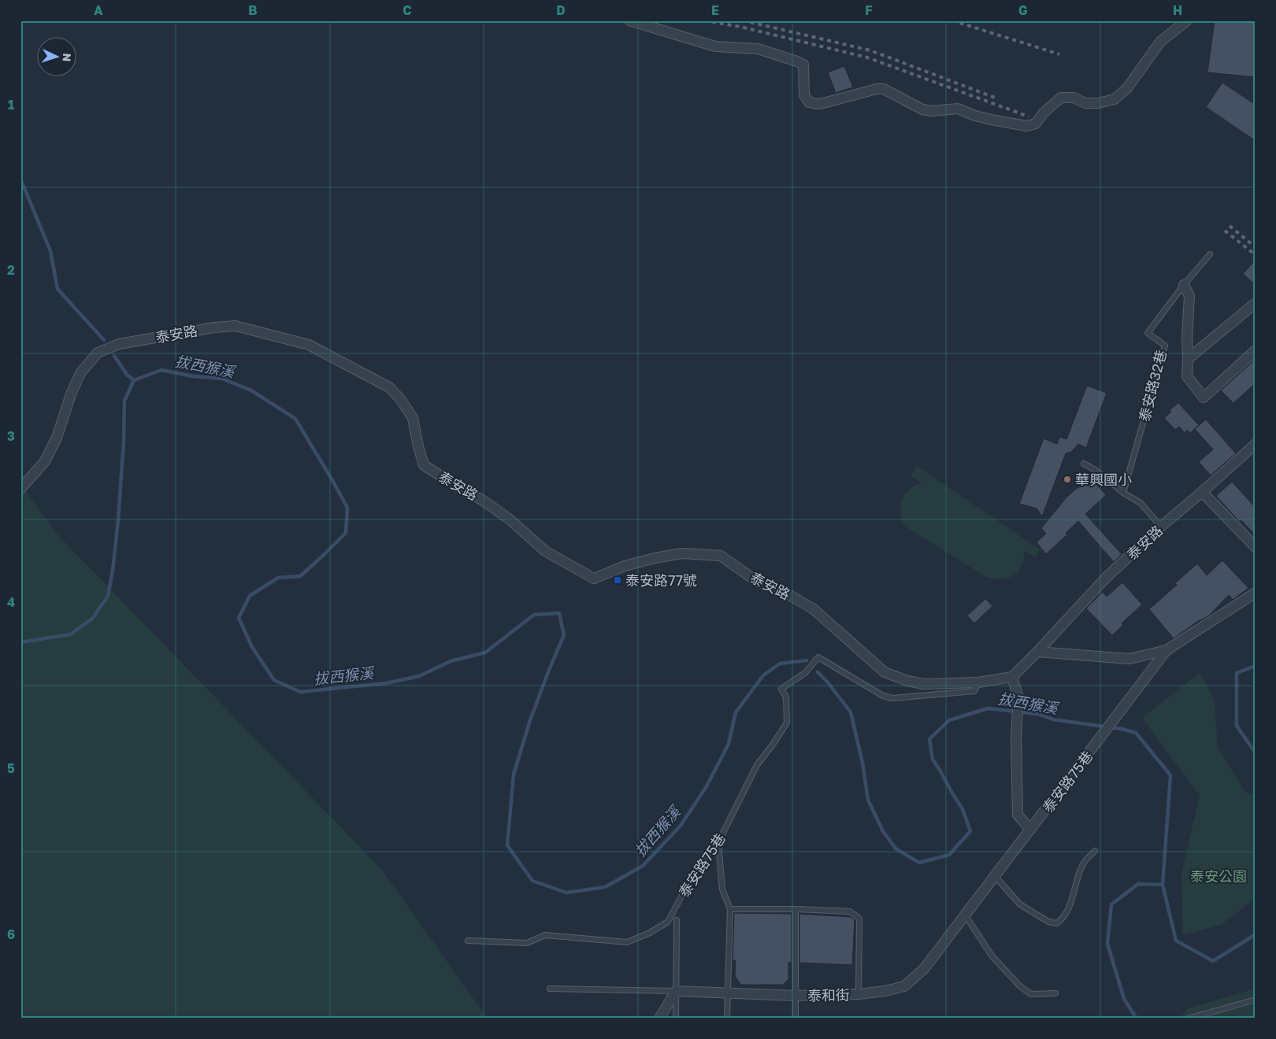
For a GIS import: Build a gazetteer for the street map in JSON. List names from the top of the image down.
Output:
{
  "streets": {
    "street": ["泰安路", "泰安路75巷", "泰和街"],
    "lane": ["泰安路32巷"]
  },
  "crossings": [
    ["泰安路", "泰安路75巷"],
    ["泰安路75巷", "泰和街"]
  ],
  "water": ["拔西猴溪"],
  "parks": ["泰安公園"],
  "places": {
    "other": ["華興國小"],
    "transit": ["泰安路77號"]
  },
  "north": "right",
  "grid": {
    "columns": [
      "A",
      "B",
      "C",
      "D",
      "E",
      "F",
      "G",
      "H"
    ],
    "rows": [
      "1",
      "2",
      "3",
      "4",
      "5",
      "6"
    ]
  }
}
